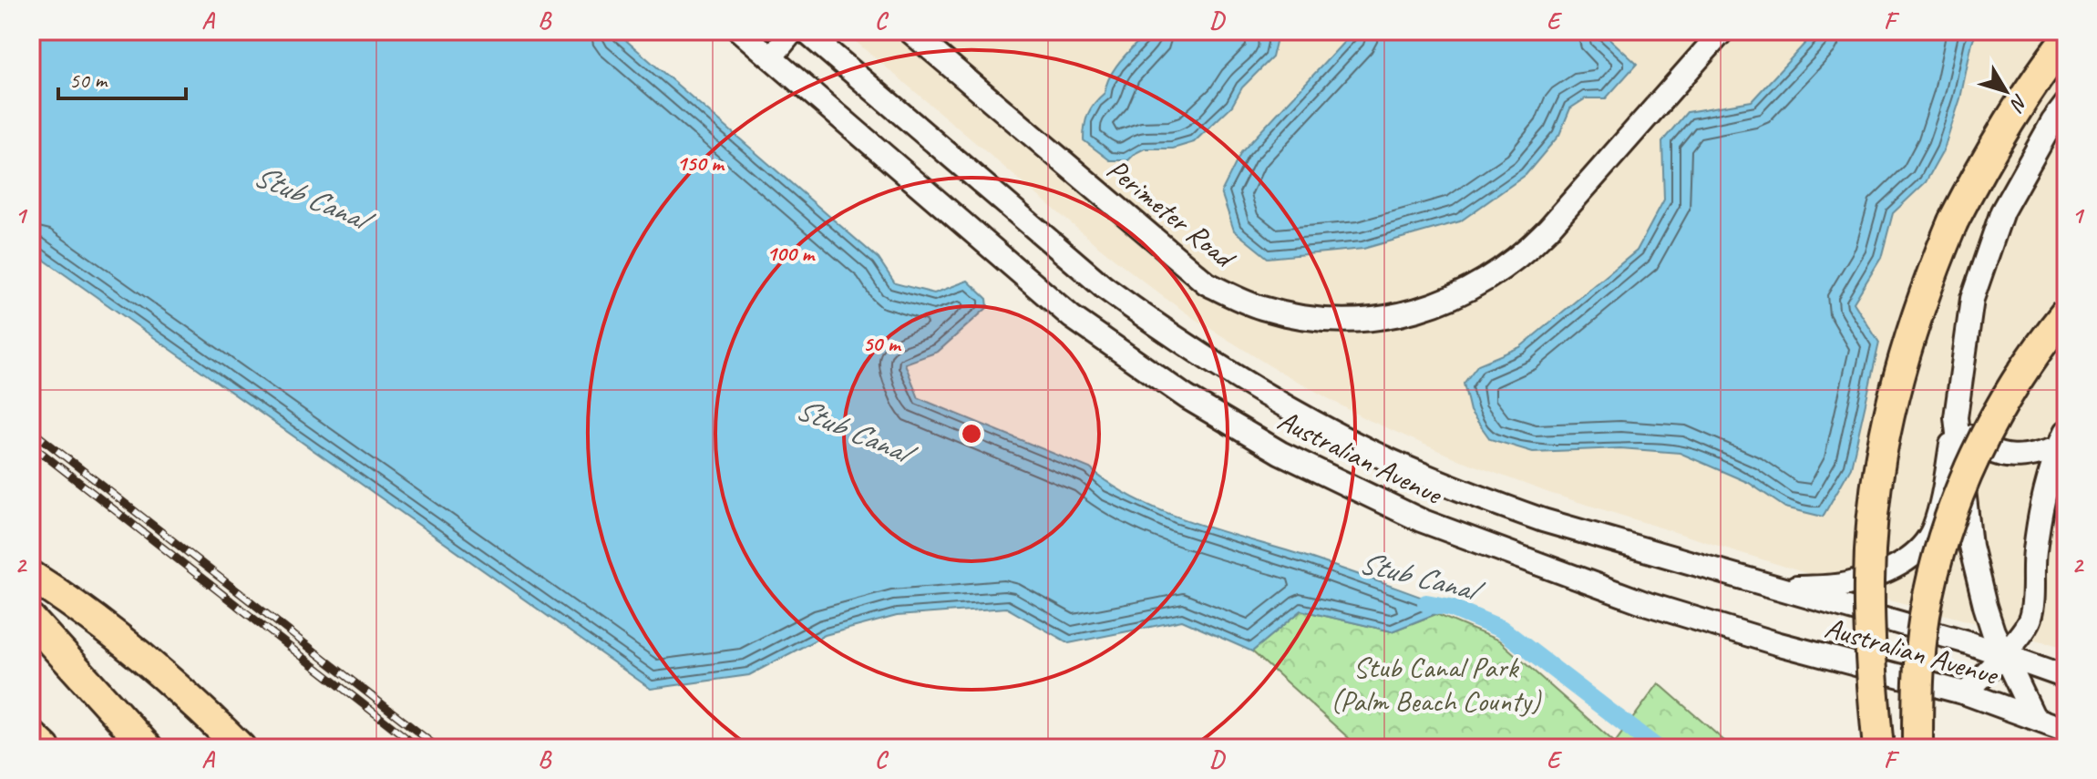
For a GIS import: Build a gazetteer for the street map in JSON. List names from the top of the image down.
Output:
{
  "streets": {
    "main road": ["Perimeter Road", "Australian Avenue"]
  },
  "water": ["Stub Canal"],
  "parks": ["Stub Canal Park (Palm Beach County)"],
  "scale_bar": "50 m",
  "north": "bottom right",
  "grid": {
    "columns": [
      "A",
      "B",
      "C",
      "D",
      "E",
      "F"
    ],
    "rows": ["1", "2"]
  },
  "rings": ["150 m", "100 m", "50 m"]
}
